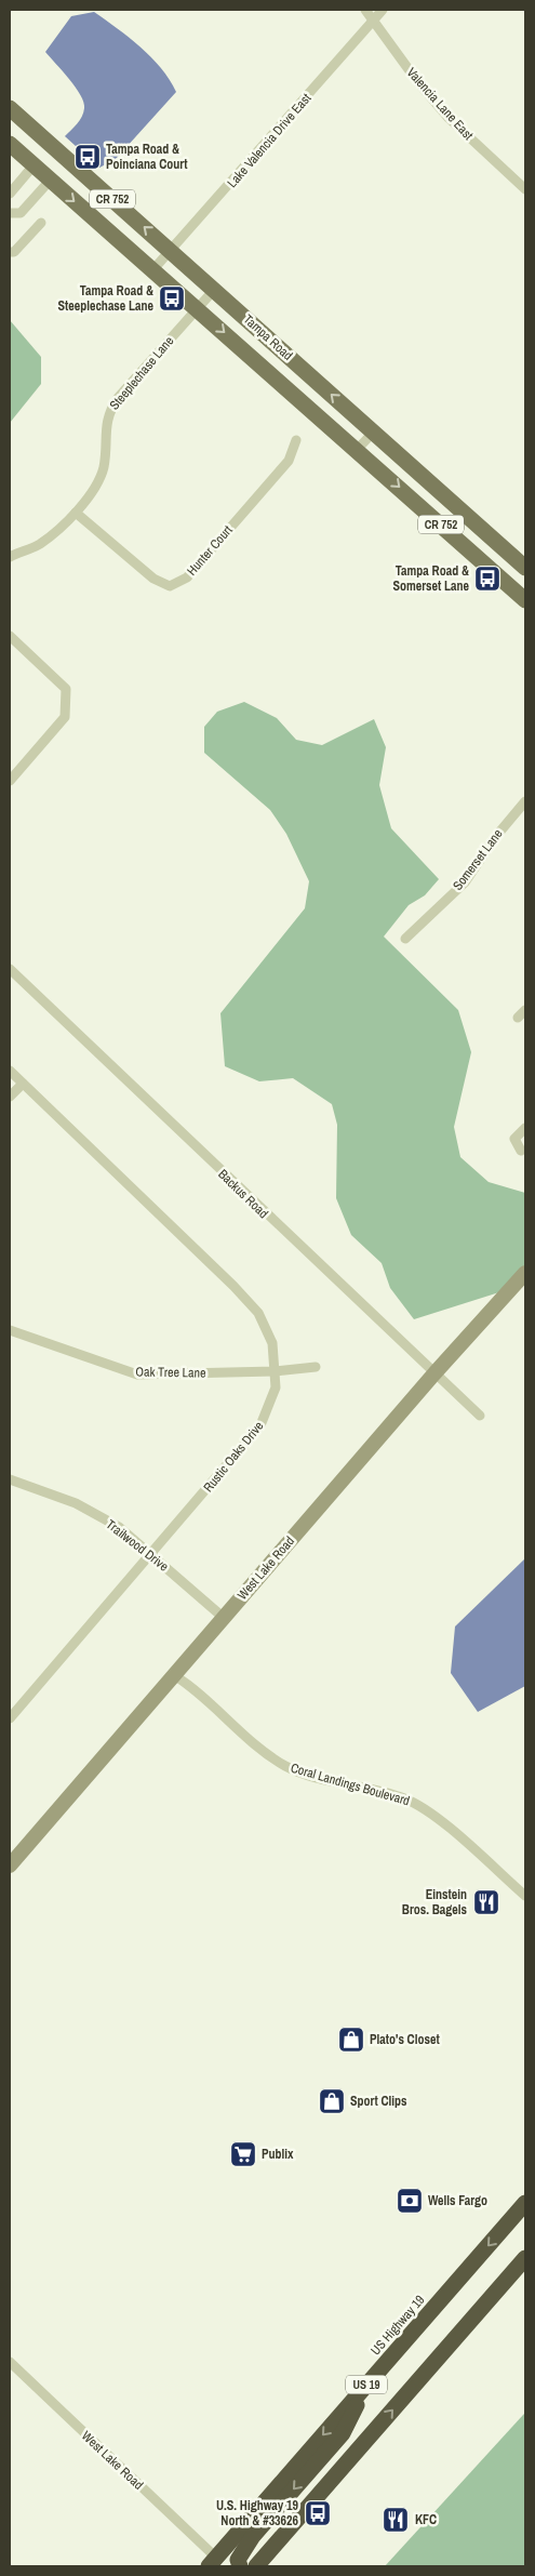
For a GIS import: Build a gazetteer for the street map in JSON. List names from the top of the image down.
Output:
{
  "streets": {
    "highway": ["US Highway 19", "US 19"],
    "main road": ["CR 752", "Tampa Road"],
    "street": [
      "Valencia Lane East",
      "Lake Valencia Drive East",
      "Steeplechase Lane",
      "Hunter Court",
      "Somerset Lane",
      "Backus Road",
      "Oak Tree Lane",
      "Rustic Oaks Drive",
      "Trailwood Drive",
      "West Lake Road",
      "Coral Landings Boulevard"
    ]
  },
  "crossings": [
    ["Valencia Lane East", "Lake Valencia Drive East"],
    ["Lake Valencia Drive East", "Tampa Road"],
    ["Tampa Road", "Steeplechase Lane"],
    ["Steeplechase Lane", "Hunter Court"],
    ["Backus Road", "West Lake Road"],
    ["Oak Tree Lane", "Rustic Oaks Drive"],
    ["Rustic Oaks Drive", "Trailwood Drive"],
    ["Trailwood Drive", "West Lake Road"],
    ["West Lake Road", "Coral Landings Boulevard"],
    ["West Lake Road", "US Highway 19"]
  ],
  "places": {
    "bus stop": [
      "Tampa Road & Poinciana Court",
      "Tampa Road & Steeplechase Lane",
      "Tampa Road & Somerset Lane",
      "U.S. Highway 19 North & #33626"
    ],
    "restaurant": ["Einstein Bros. Bagels", "KFC"],
    "shop": ["Plato's Closet", "Sport Clips"],
    "supermarket": ["Publix"],
    "bank": ["Wells Fargo"]
  }
}
